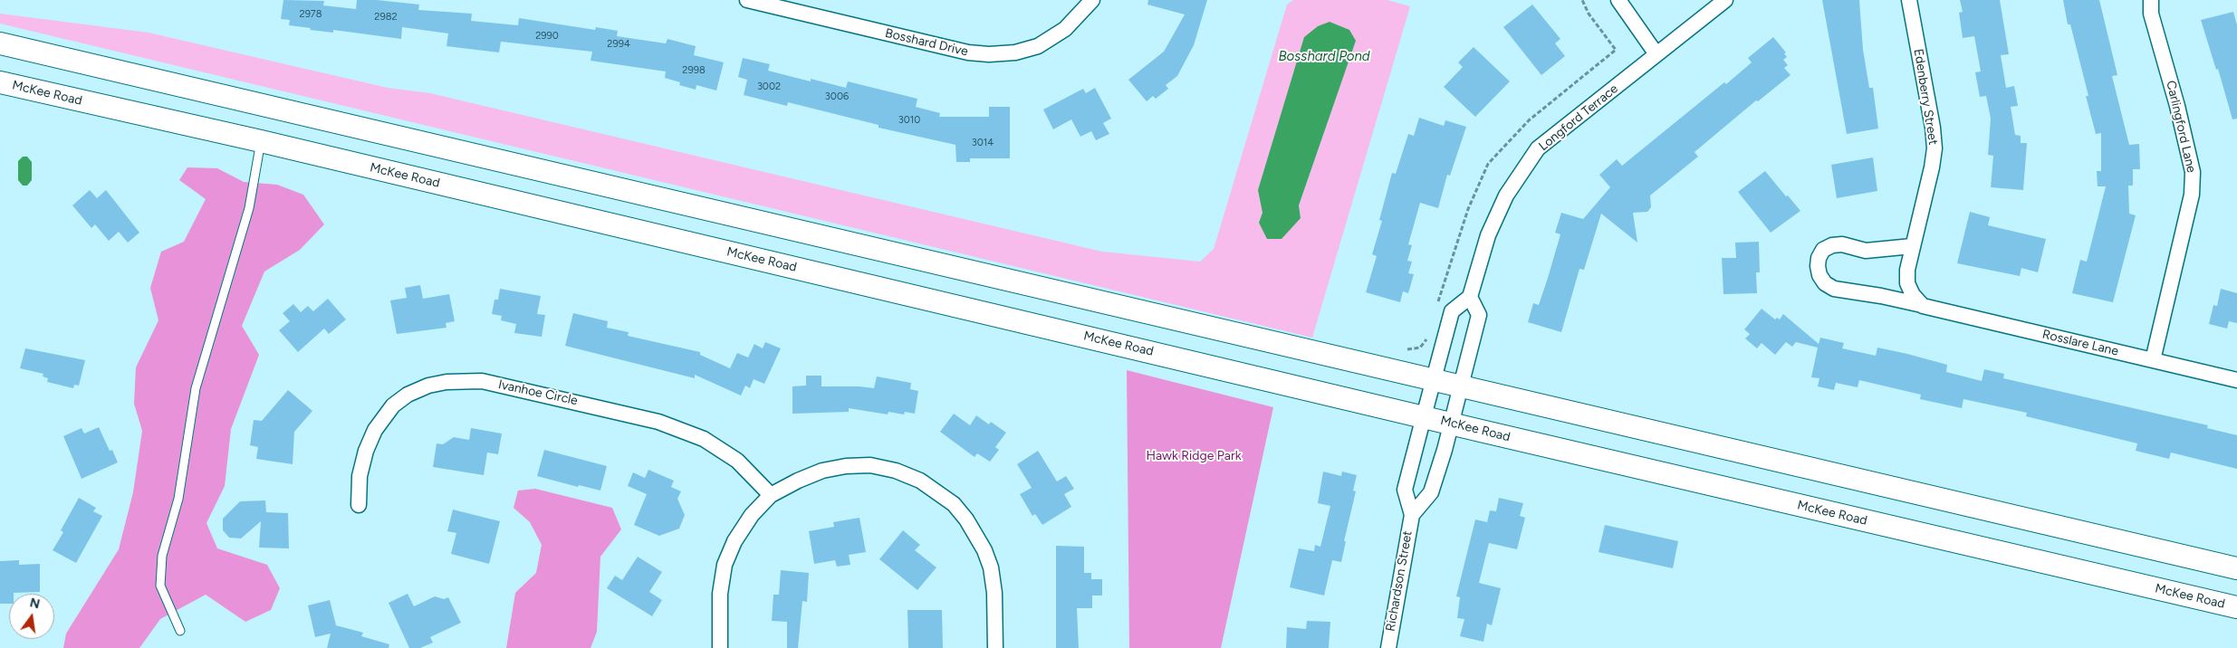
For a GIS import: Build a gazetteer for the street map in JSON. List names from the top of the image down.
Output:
{
  "streets": {
    "main road": ["McKee Road"],
    "street": [
      "Bosshard Drive",
      "Edenberry Street",
      "Longford Terrace",
      "Carlingford Lane",
      "Rosslare Lane",
      "Ivanhoe Circle",
      "Richardson Street"
    ]
  },
  "crossings": [
    ["McKee Road", "Richardson Street"],
    ["Edenberry Street", "Rosslare Lane"],
    ["Carlingford Lane", "Rosslare Lane"]
  ],
  "water": ["Bosshard Pond"],
  "parks": ["Hawk Ridge Park"],
  "house_numbers": [
    "2978",
    "2982",
    "2990",
    "2994",
    "2998",
    "3002",
    "3006",
    "3010",
    "3014"
  ],
  "north": "top"
}
